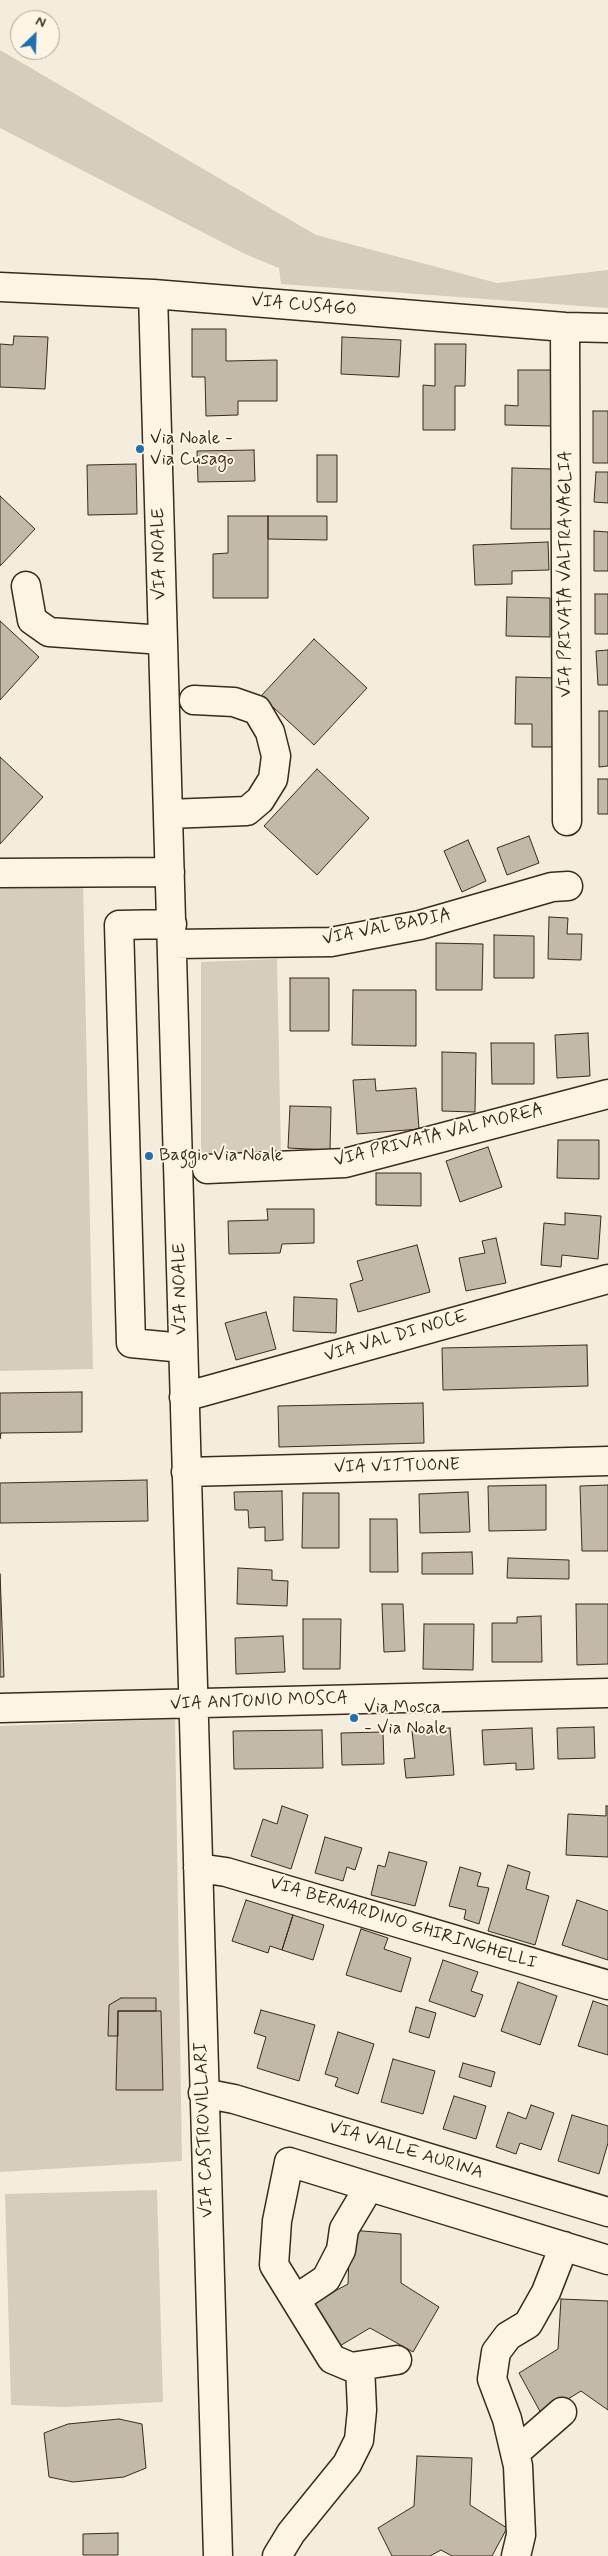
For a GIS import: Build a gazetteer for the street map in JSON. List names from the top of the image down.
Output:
{
  "streets": {
    "street": [
      "VIA CUSAGO",
      "VIA NOALE",
      "VIA PRIVATA VALTRAVAGLIA",
      "VIA VAL BADIA",
      "VIA PRIVATA VAL MOREA",
      "VIA VAL DI NOCE",
      "VIA VITTUONE",
      "VIA ANTONIO MOSCA",
      "VIA BERNARDINO GHIRINGHELLI",
      "VIA CASTROVILLARI",
      "VIA VALLE AURINA"
    ]
  },
  "crossings": [
    ["VIA CUSAGO", "VIA NOALE"],
    ["VIA CUSAGO", "VIA PRIVATA VALTRAVAGLIA"],
    ["VIA NOALE", "VIA VAL BADIA"],
    ["VIA NOALE", "VIA VAL DI NOCE"],
    ["VIA NOALE", "VIA VITTUONE"],
    ["VIA NOALE", "VIA ANTONIO MOSCA"],
    ["VIA NOALE", "VIA CASTROVILLARI"],
    ["VIA ANTONIO MOSCA", "VIA CASTROVILLARI"],
    ["VIA BERNARDINO GHIRINGHELLI", "VIA CASTROVILLARI"],
    ["VIA CASTROVILLARI", "VIA VALLE AURINA"]
  ],
  "places": ["Via Noale - Via Cusago", "Baggio Via Noale", "Via Mosca - Via Noale"],
  "north": "top right"
}
